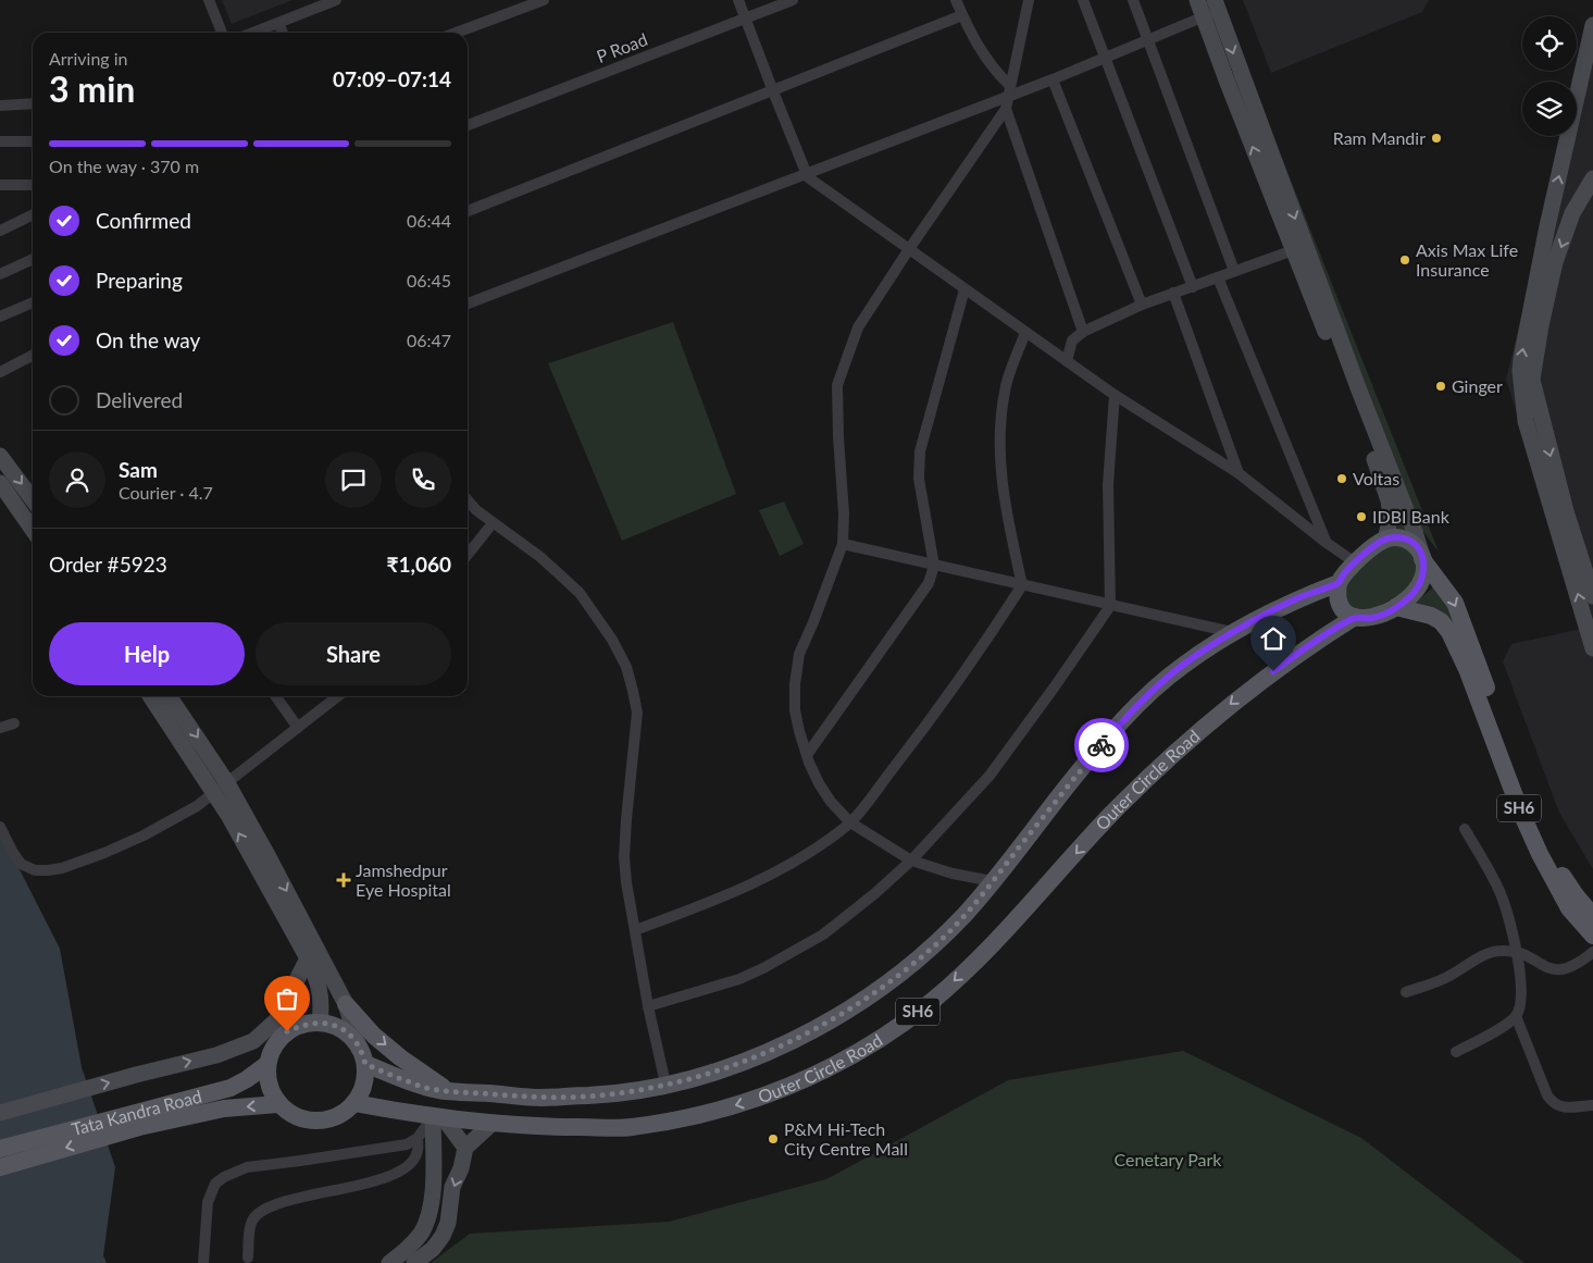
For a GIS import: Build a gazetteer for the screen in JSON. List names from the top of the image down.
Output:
{
  "streets": {
    "main road": ["Outer Circle Road", "SH6", "Tata Kandra Road"],
    "street": ["P Road"]
  },
  "crossings": [
    ["Outer Circle Road", "SH6"],
    ["Outer Circle Road", "Tata Kandra Road"],
    ["SH6", "Tata Kandra Road"]
  ],
  "parks": ["Cenetary Park"],
  "places": {
    "other": [
      "Ram Mandir",
      "Axis Max Life Insurance",
      "Ginger",
      "Voltas",
      "IDBI Bank",
      "P&M Hi-Tech City Centre Mall"
    ],
    "health": ["Jamshedpur Eye Hospital"]
  },
  "page": {
    "heading": ["3 min", "Arriving in", "07:09–07:14"],
    "panel": [
      "Sam",
      "Courier · 4.7",
      "Order #5923",
      "₹1,060"
    ],
    "bar": "On the way · 370 m",
    "list": [
      ["Confirmed", "06:44"],
      ["Preparing", "06:45"],
      ["On the way", "06:47"],
      "Delivered"
    ],
    "buttons": ["Help", "Share"]
  }
}
